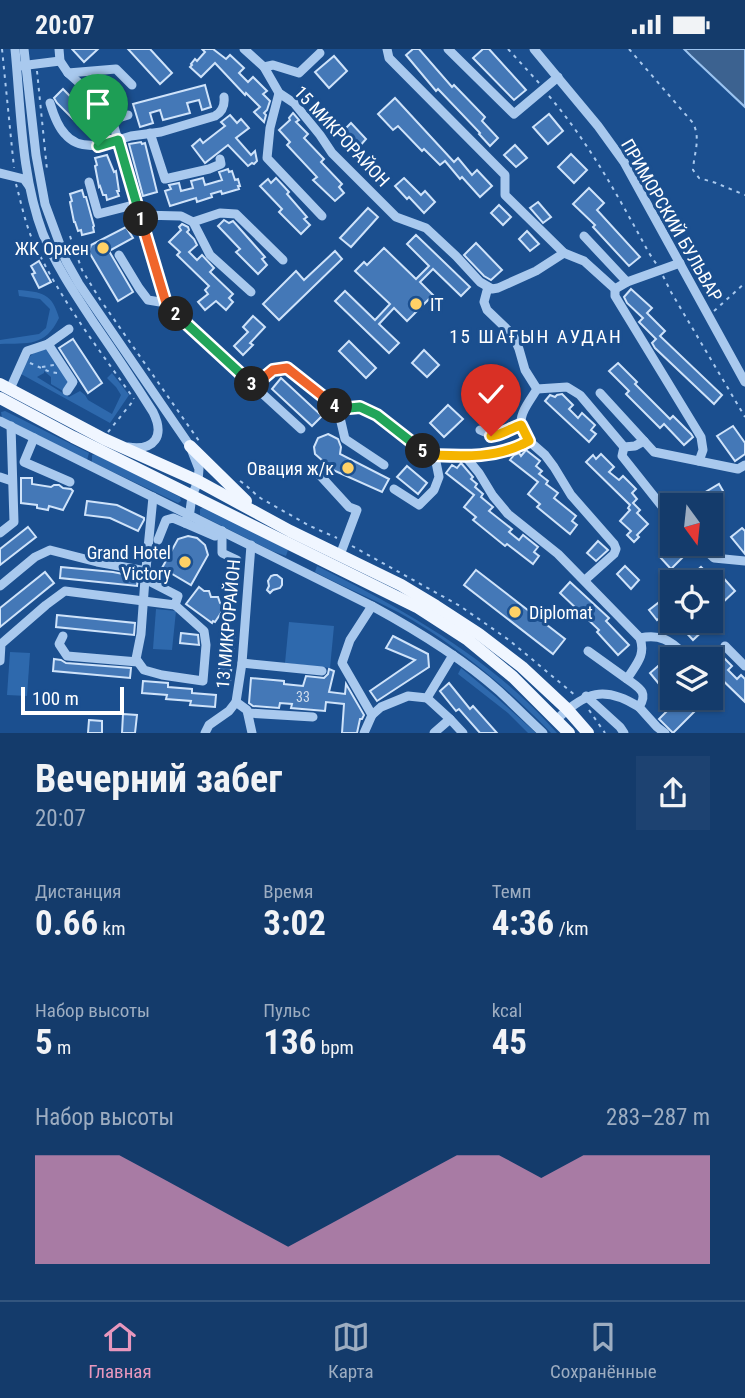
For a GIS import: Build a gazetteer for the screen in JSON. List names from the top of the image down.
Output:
{
  "streets": {
    "street": ["15 МИКРОРАЙОН", "ПРИМОРСКИЙ БУЛЬВАР", "13 МИКРОРАЙОН"]
  },
  "districts": ["15 ШАҒЫН АУДАН"],
  "places": [
    "ЖК Оркен",
    "IT",
    "Овация ж/к",
    "Grand Hotel Victory",
    "Diplomat"
  ],
  "house_numbers": ["33"],
  "scale_bar": "100 m",
  "north": "bottom",
  "page": {
    "status": "20:07",
    "pins": [
      "1",
      "2",
      "3",
      "4",
      "5"
    ],
    "scale": "100 m",
    "heading": ["Вечерний забег", "20:07"],
    "stats": [
      ["Дистанция", "0.66 km"],
      ["Время", "3:02"],
      ["Темп", "4:36 /km"],
      ["Набор высоты", "5 m"],
      ["Пульс", "136 bpm"],
      ["kcal", "45"]
    ],
    "chart": ["Набор высоты", "283–287 m"],
    "tabs": ["Главная", "Карта", "Сохранённые"]
  }
}
